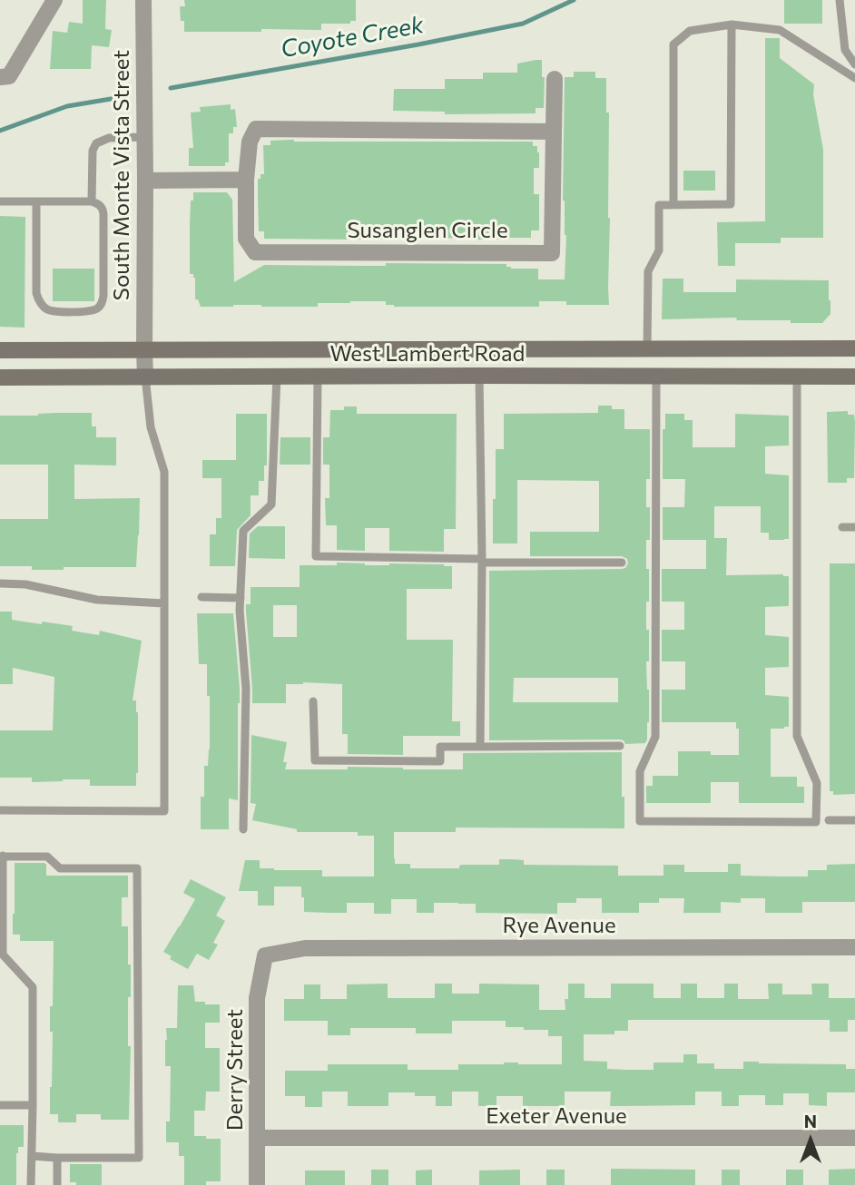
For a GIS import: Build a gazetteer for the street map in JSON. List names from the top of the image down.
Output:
{
  "streets": {
    "main road": ["West Lambert Road"],
    "street": [
      "South Monte Vista Street",
      "Susanglen Circle",
      "Rye Avenue",
      "Derry Street",
      "Exeter Avenue"
    ]
  },
  "crossings": [
    ["South Monte Vista Street", "West Lambert Road"],
    ["Rye Avenue", "Derry Street"],
    ["Derry Street", "Exeter Avenue"]
  ],
  "water": ["Coyote Creek"],
  "north": "top"
}
